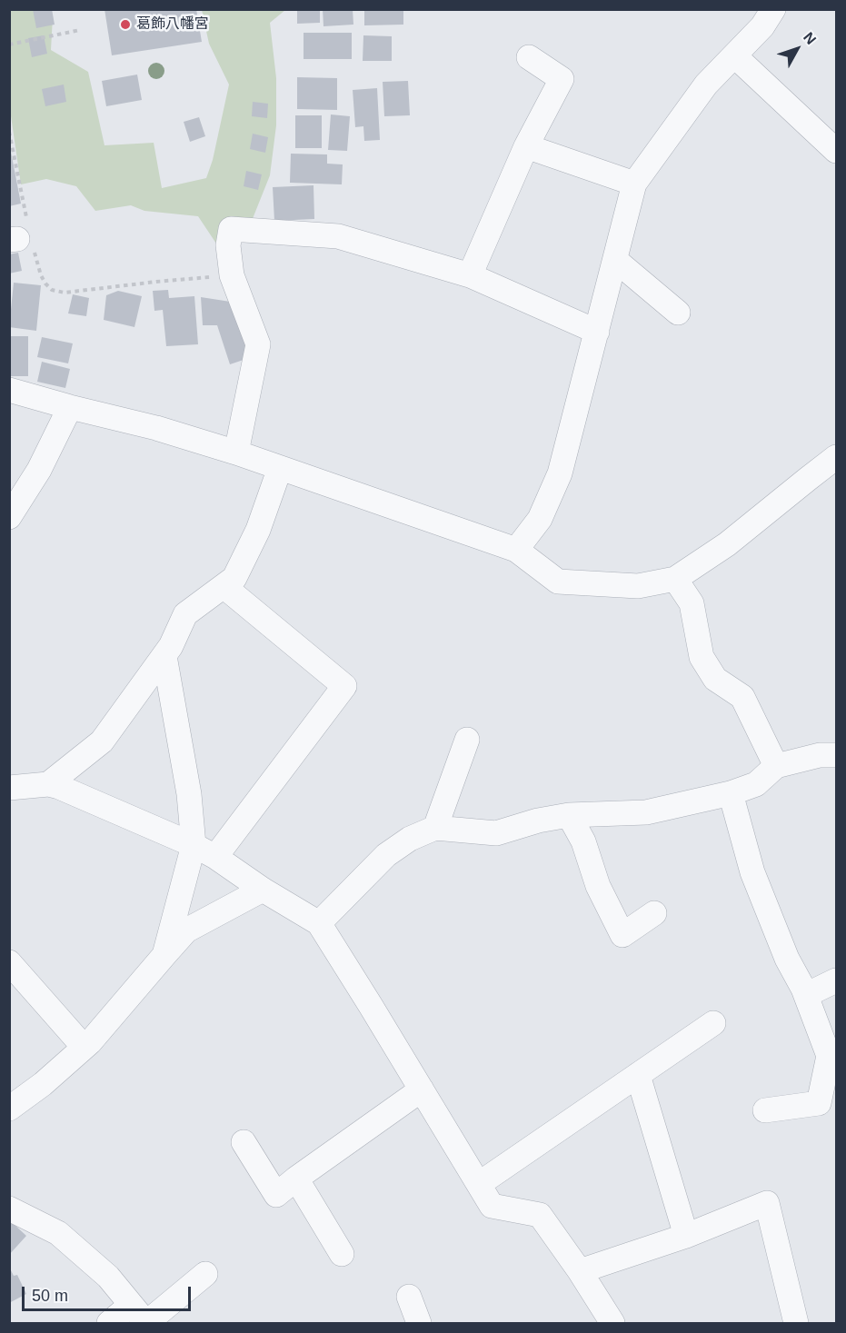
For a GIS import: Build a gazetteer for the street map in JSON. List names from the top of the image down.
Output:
{
  "places": ["葛飾八幡宮"],
  "scale_bar": "50 m",
  "north": "top right"
}
